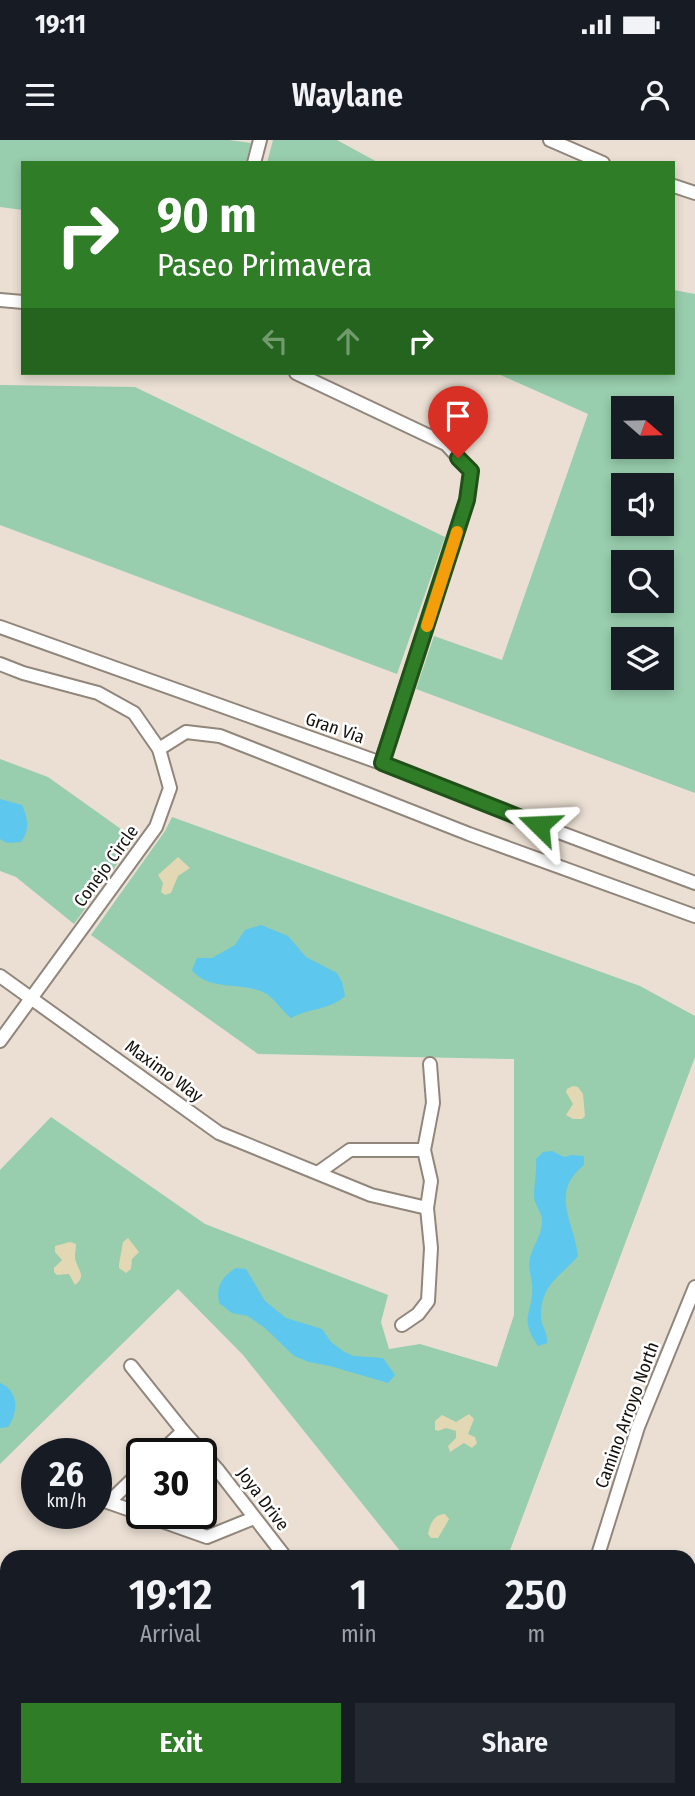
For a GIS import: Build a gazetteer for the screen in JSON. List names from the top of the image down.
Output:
{
  "streets": {
    "street": [
      "Gran Via",
      "Conejo Circle",
      "Maximo Way",
      "Camino Arroyo North",
      "Joya Drive"
    ]
  },
  "crossings": [
    ["Conejo Circle", "Maximo Way"]
  ],
  "north": "right",
  "page": {
    "status": "19:11",
    "header": "Waylane",
    "turn": ["90 m", "Paseo Primavera"],
    "speed": "26 km/h",
    "limit": "30",
    "eta": [
      "19:12",
      "Arrival",
      "1",
      "min",
      "250",
      "m"
    ],
    "buttons": ["Exit", "Share"]
  }
}
